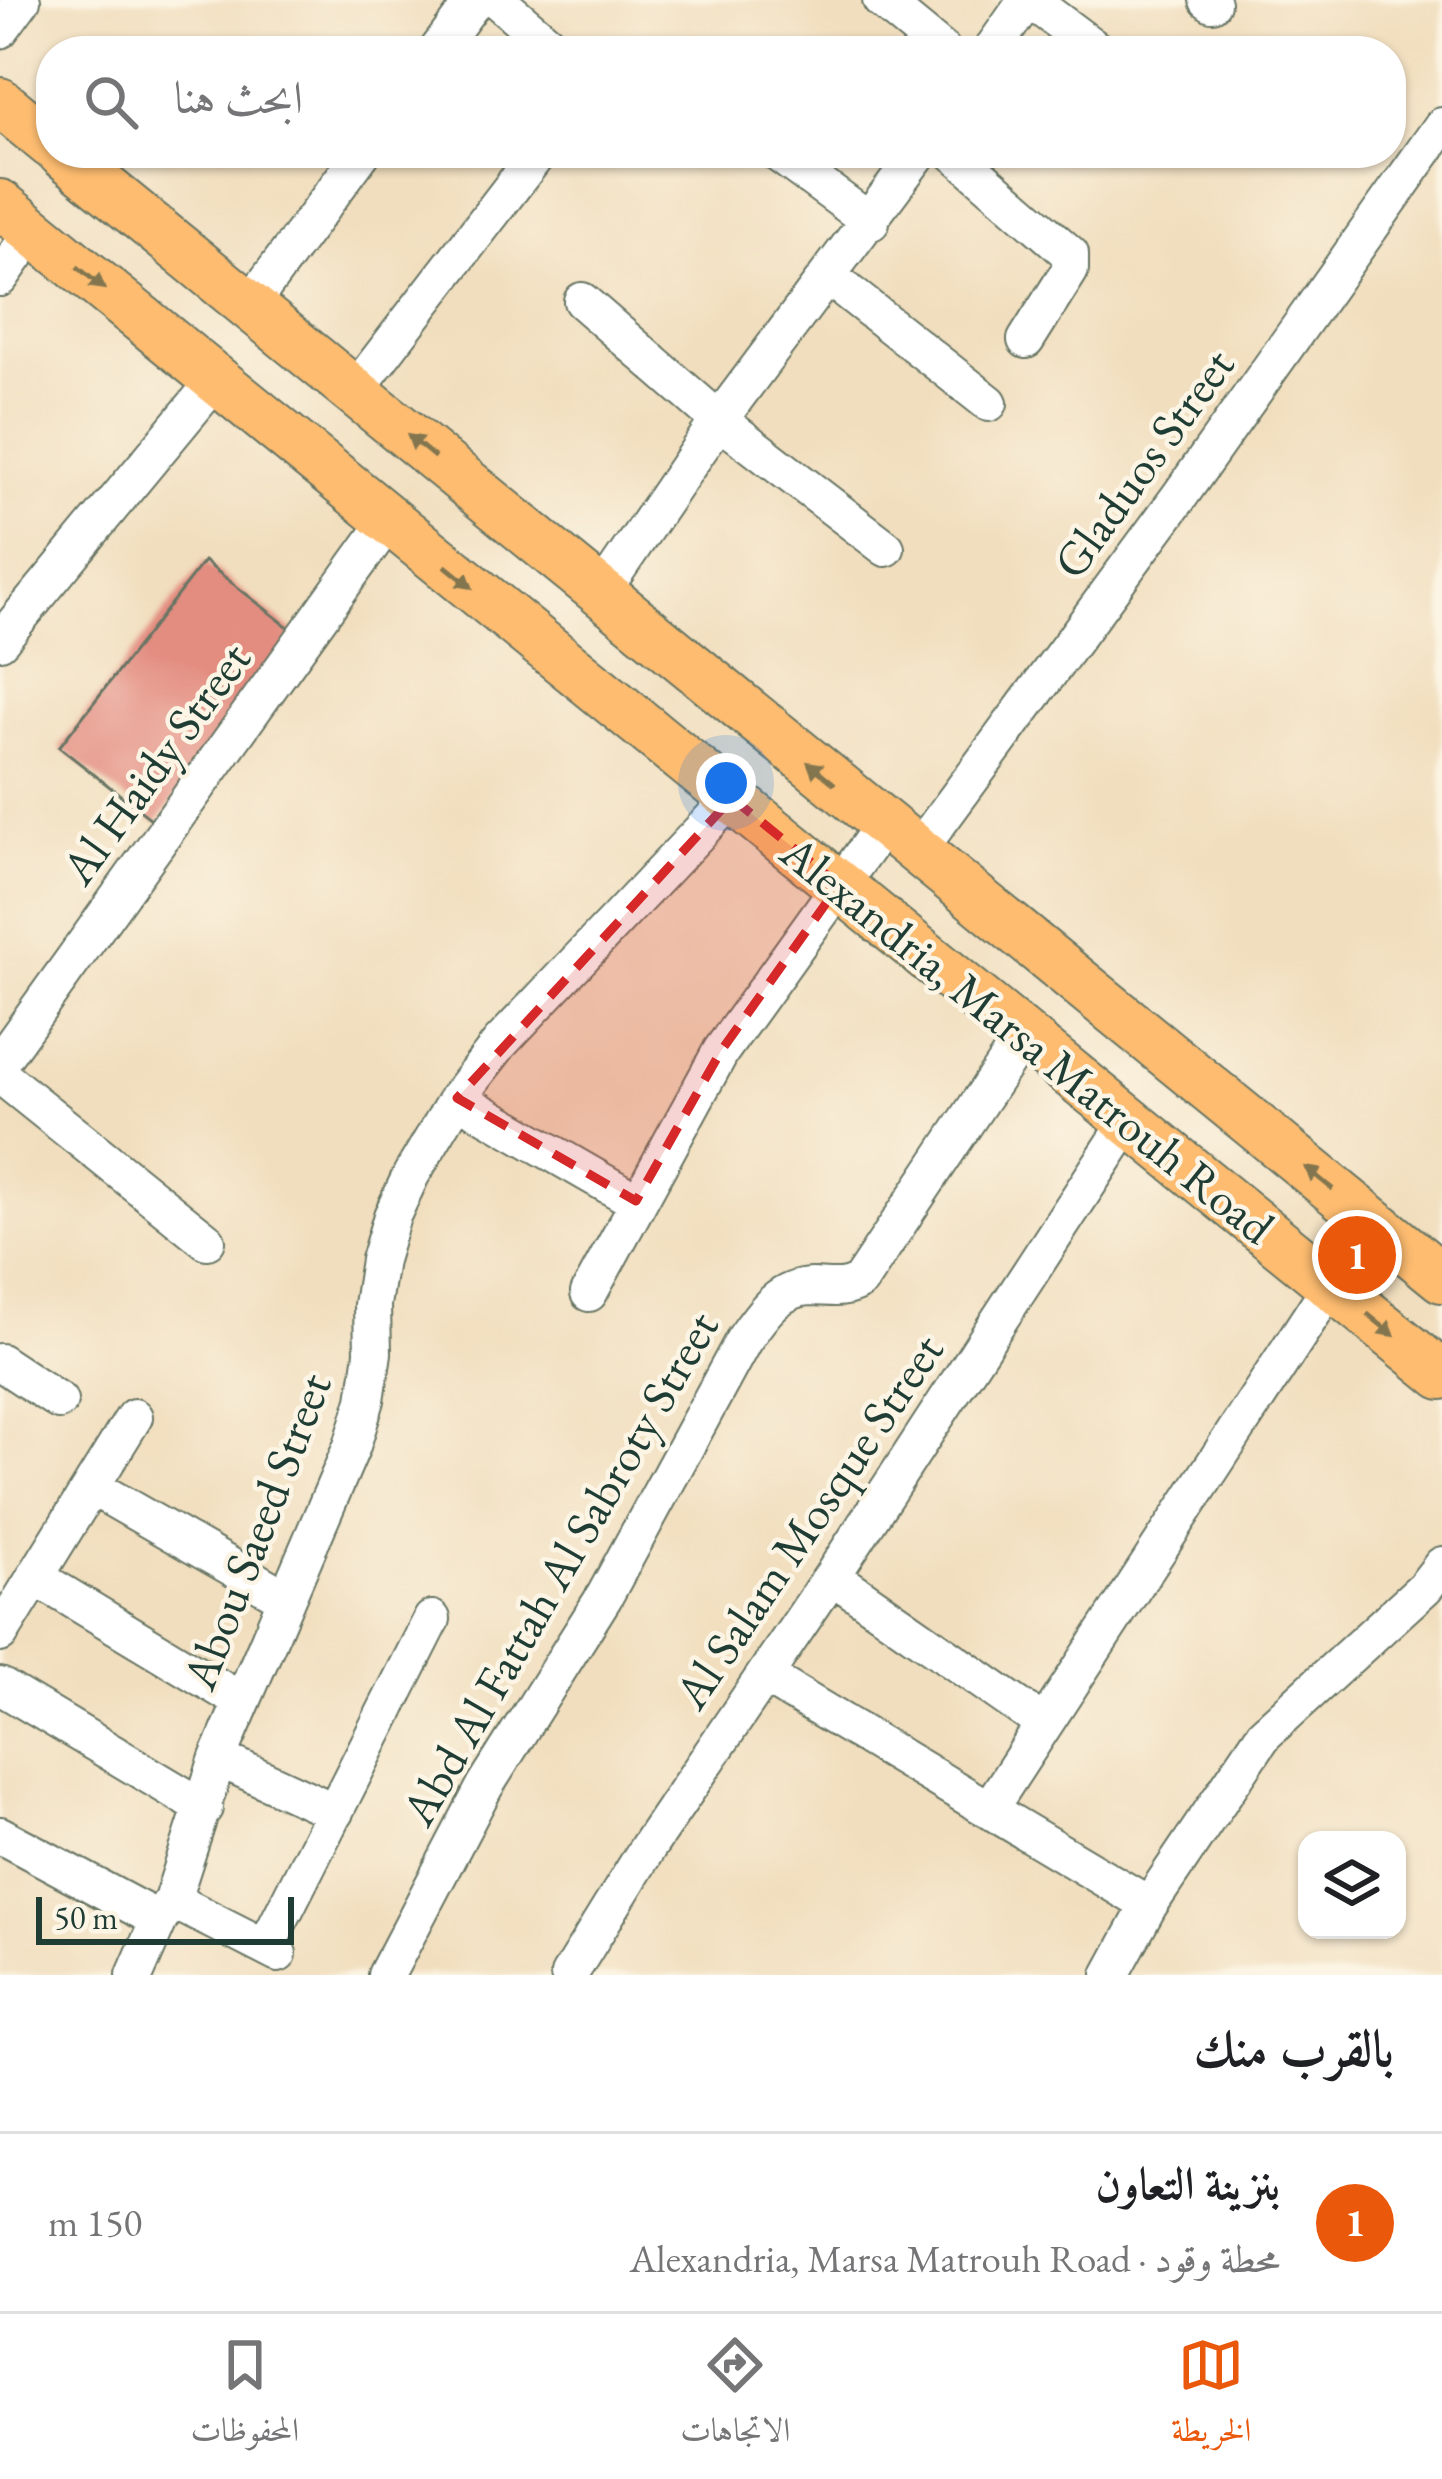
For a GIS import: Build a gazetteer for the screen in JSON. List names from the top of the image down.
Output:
{
  "streets": {
    "main road": ["Alexandria, Marsa Matrouh Road"],
    "street": [
      "Gladuos Street",
      "Al Haidy Street",
      "Al Salam Mosque Street",
      "Abou Saeed Street",
      "Abd Al Fattah Al Sabroty Street"
    ]
  },
  "crossings": [
    ["Gladuos Street", "Alexandria, Marsa Matrouh Road"],
    ["Al Haidy Street", "Alexandria, Marsa Matrouh Road"],
    ["Alexandria, Marsa Matrouh Road", "Al Salam Mosque Street"],
    ["Alexandria, Marsa Matrouh Road", "Abou Saeed Street"],
    ["Alexandria, Marsa Matrouh Road", "Abd Al Fattah Al Sabroty Street"]
  ],
  "scale_bar": "50 m",
  "page": {
    "search": "ابحث هنا",
    "pins": "1",
    "scale": "50 m",
    "heading": "بالقرب منك",
    "list": [
      {
        "mark": "1",
        "name": "بنزينة التعاون",
        "note": "محطة وقود · Alexandria, Marsa Matrouh Road",
        "value": "150 m"
      }
    ],
    "nav": ["الخريطة", "الاتجاهات", "المحفوظات"]
  }
}
